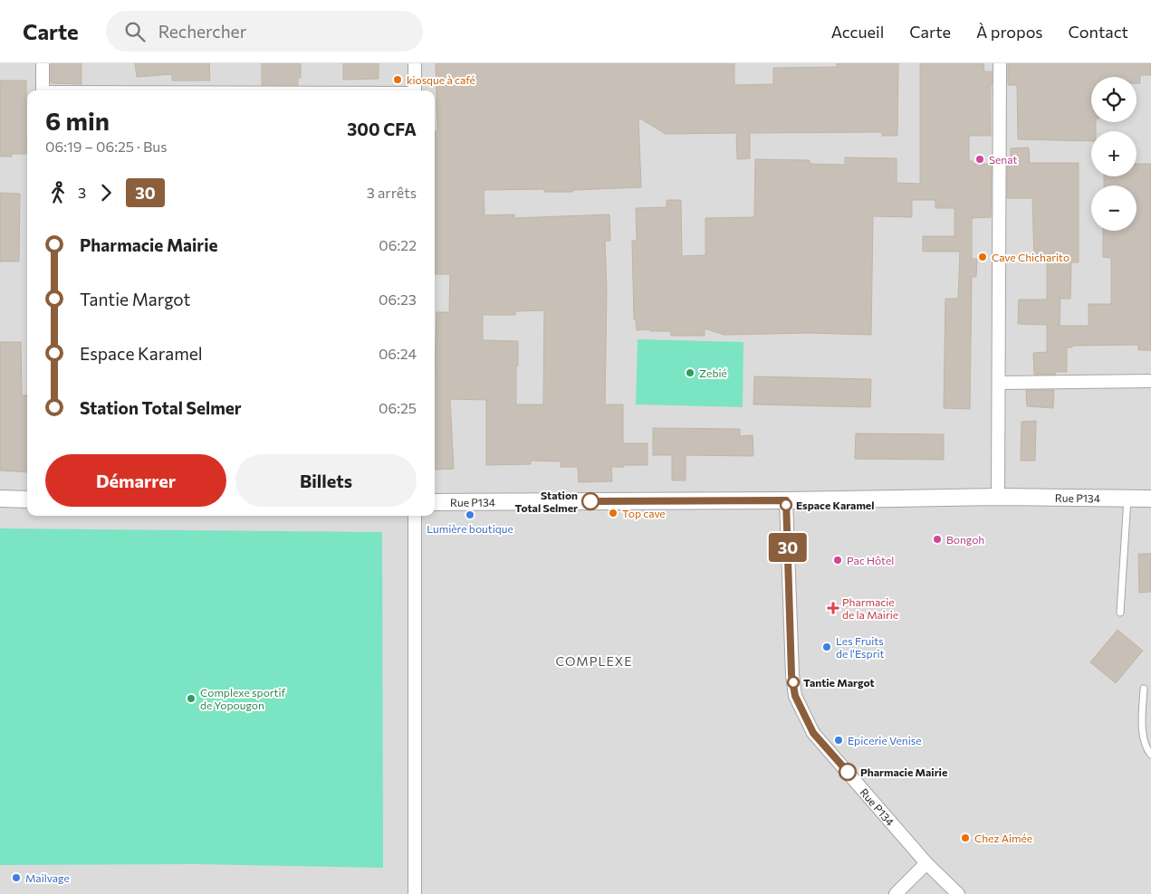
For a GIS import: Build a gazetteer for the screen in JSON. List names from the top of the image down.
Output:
{
  "streets": {
    "street": ["Rue P134"]
  },
  "districts": ["COMPLEXE"],
  "places": {
    "other": [
      "kiosque à café",
      "Senat",
      "Cave Chicharito",
      "Zebié",
      "Station Total Selmer",
      "Espace Karamel",
      "Top cave",
      "Lumière boutique",
      "Bongoh",
      "Pac Hôtel",
      "Les Fruits de l'Esprit",
      "Tantie Margot",
      "Complexe sportif de Yopougon",
      "Epicerie Venise",
      "Pharmacie Mairie",
      "Chez Aimée",
      "Mailvage"
    ],
    "health": ["Pharmacie de la Mairie"]
  },
  "lines": ["bus line 30"],
  "page": {
    "header": "Carte",
    "search": "Rechercher",
    "nav": [
      "Accueil",
      "Carte",
      "À propos",
      "Contact"
    ],
    "on_map": "30",
    "map_buttons": ["+", "−"],
    "heading": ["6 min", "06:19 – 06:25 · Bus", "300 CFA"],
    "legs": ["3", "30", "3 arrêts"],
    "list": [
      {
        "name": "Pharmacie Mairie",
        "value": "06:22"
      },
      {
        "name": "Tantie Margot",
        "value": "06:23"
      },
      {
        "name": "Espace Karamel",
        "value": "06:24"
      },
      {
        "name": "Station Total Selmer",
        "value": "06:25"
      }
    ],
    "buttons": ["Démarrer", "Billets"]
  }
}
